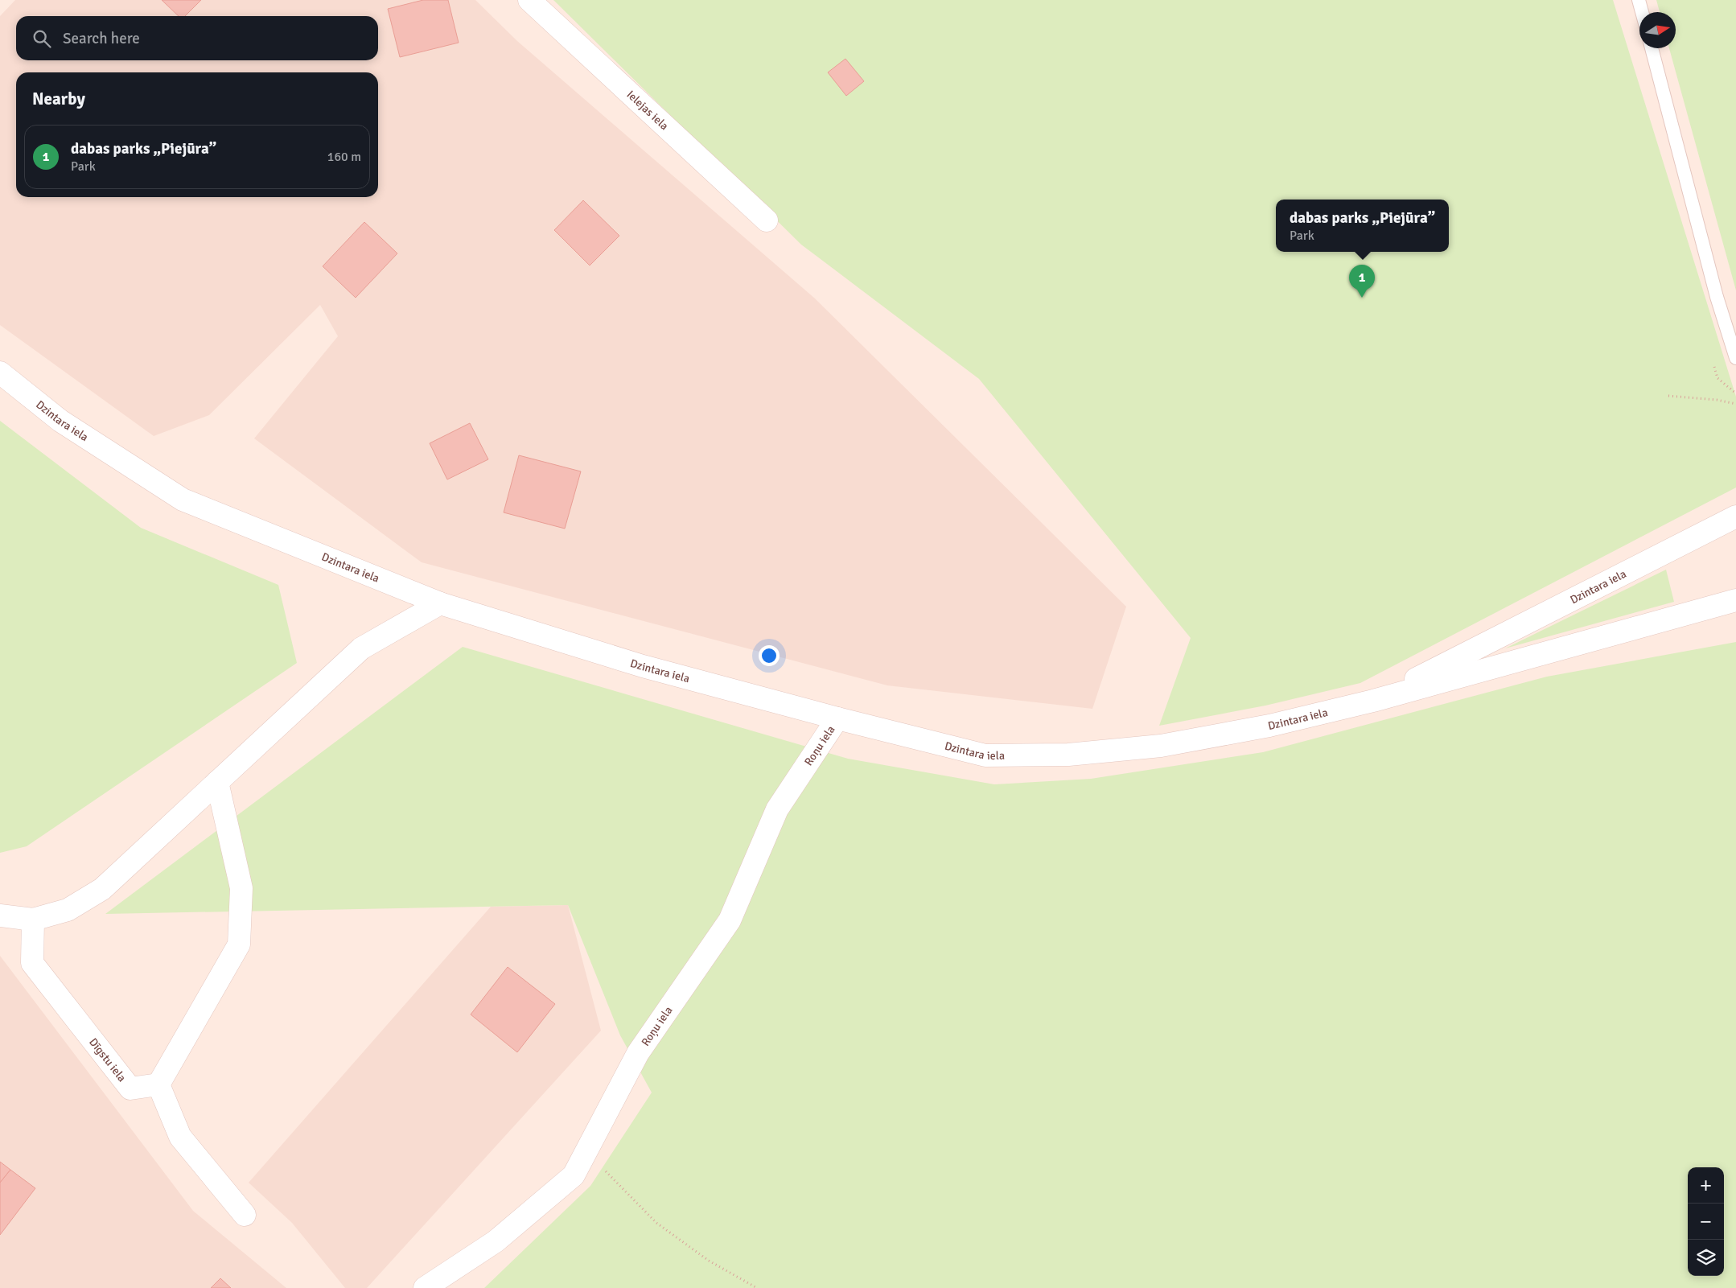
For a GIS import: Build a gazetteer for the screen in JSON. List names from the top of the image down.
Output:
{
  "streets": {
    "street": [
      "Ielejas iela",
      "Dzintara iela",
      "Roņu iela",
      "Dīgstu iela"
    ]
  },
  "crossings": [
    ["Dzintara iela", "Roņu iela"]
  ],
  "north": "right",
  "page": {
    "search": "Search here",
    "heading": "Nearby",
    "list": [
      {
        "mark": "1",
        "name": "dabas parks „Piejūra”",
        "note": "Park",
        "value": "160 m"
      }
    ],
    "popup": ["dabas parks „Piejūra”", "Park"],
    "pins": "1",
    "map_buttons": ["+", "−"]
  }
}
